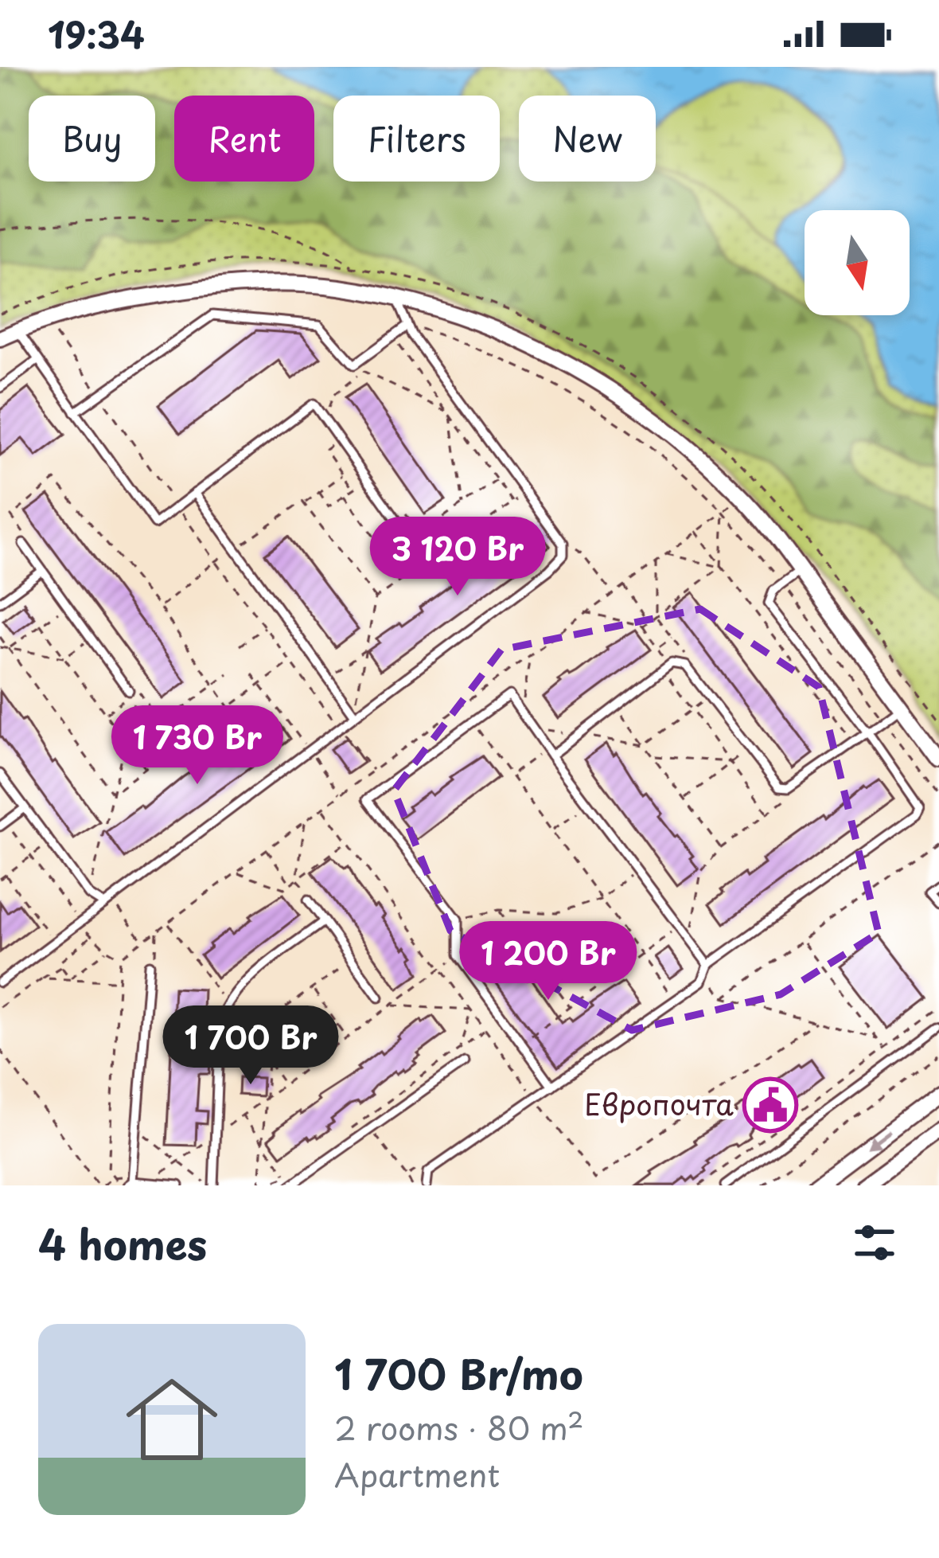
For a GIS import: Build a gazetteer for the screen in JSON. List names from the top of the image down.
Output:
{
  "places": {
    "public building": ["Европочта"]
  },
  "north": "bottom",
  "page": {
    "status": "19:34",
    "chip": [
      "Buy",
      "Rent",
      "Filters",
      "New"
    ],
    "price": [
      "3 120 Br",
      "1 730 Br",
      "1 200 Br",
      "1 700 Br"
    ],
    "heading": "4 homes",
    "list": [
      {
        "name": "1 700 Br/mo",
        "note": "2 rooms · 80 m² · Apartment"
      }
    ]
  }
}
